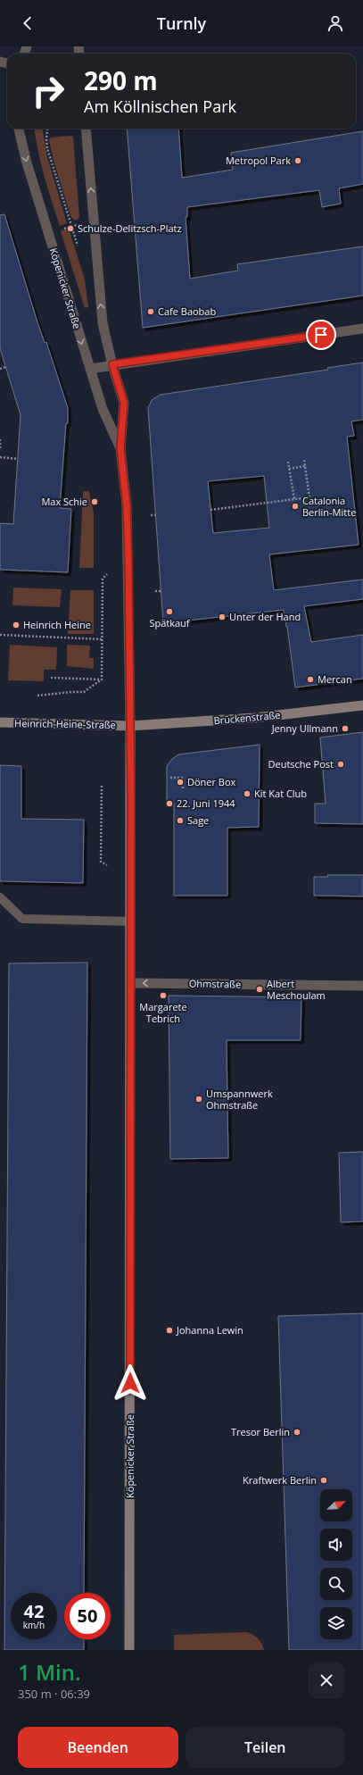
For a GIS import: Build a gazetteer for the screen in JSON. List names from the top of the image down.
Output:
{
  "streets": {
    "main road": ["Köpenicker Straße", "Brückenstraße", "Heinrich-Heine-Straße"],
    "street": ["Ohmstraße"]
  },
  "crossings": [
    ["Köpenicker Straße", "Brückenstraße"],
    ["Köpenicker Straße", "Heinrich-Heine-Straße"],
    ["Köpenicker Straße", "Ohmstraße"],
    ["Brückenstraße", "Heinrich-Heine-Straße"]
  ],
  "one_way": ["Ohmstraße"],
  "places": [
    "Metropol Park",
    "Schulze-Delitzsch-Platz",
    "Cafe Baobab",
    "Max Schie",
    "Catalonia Berlin-Mitte",
    "Spätkauf",
    "Unter der Hand",
    "Heinrich Heine",
    "Mercan",
    "Jenny Ullmann",
    "Deutsche Post",
    "Döner Box",
    "Kit Kat Club",
    "22. Juni 1944",
    "Sage",
    "Albert Meschoulam",
    "Margarete Tebrich",
    "Umspannwerk Ohmstraße",
    "Johanna Lewin",
    "Tresor Berlin",
    "Kraftwerk Berlin"
  ],
  "north": "top right",
  "page": {
    "header": "Turnly",
    "turn": ["290 m", "Am Köllnischen Park"],
    "speed": "42 km/h",
    "limit": "50",
    "heading": ["1 Min.", "350 m · 06:39"],
    "buttons": ["Beenden", "Teilen"]
  }
}
